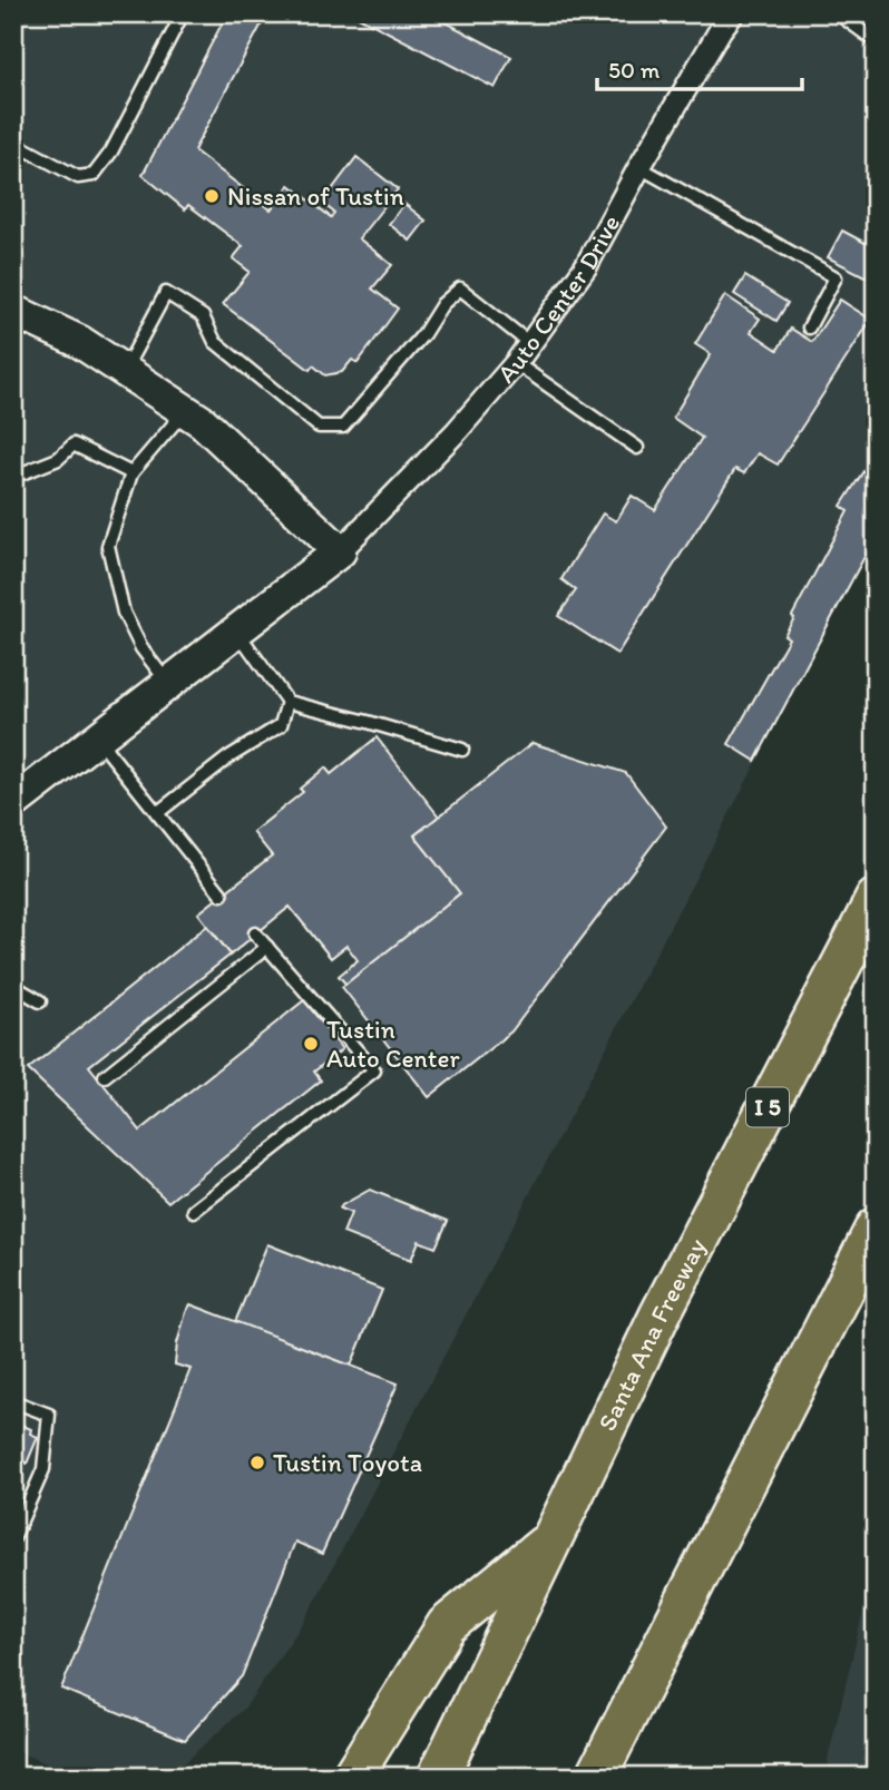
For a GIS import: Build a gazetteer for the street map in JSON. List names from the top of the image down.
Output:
{
  "streets": {
    "highway": ["I 5", "Santa Ana Freeway"],
    "street": ["Auto Center Drive"]
  },
  "places": ["Nissan of Tustin", "Tustin Auto Center", "Tustin Toyota"],
  "scale_bar": "50 m"
}
